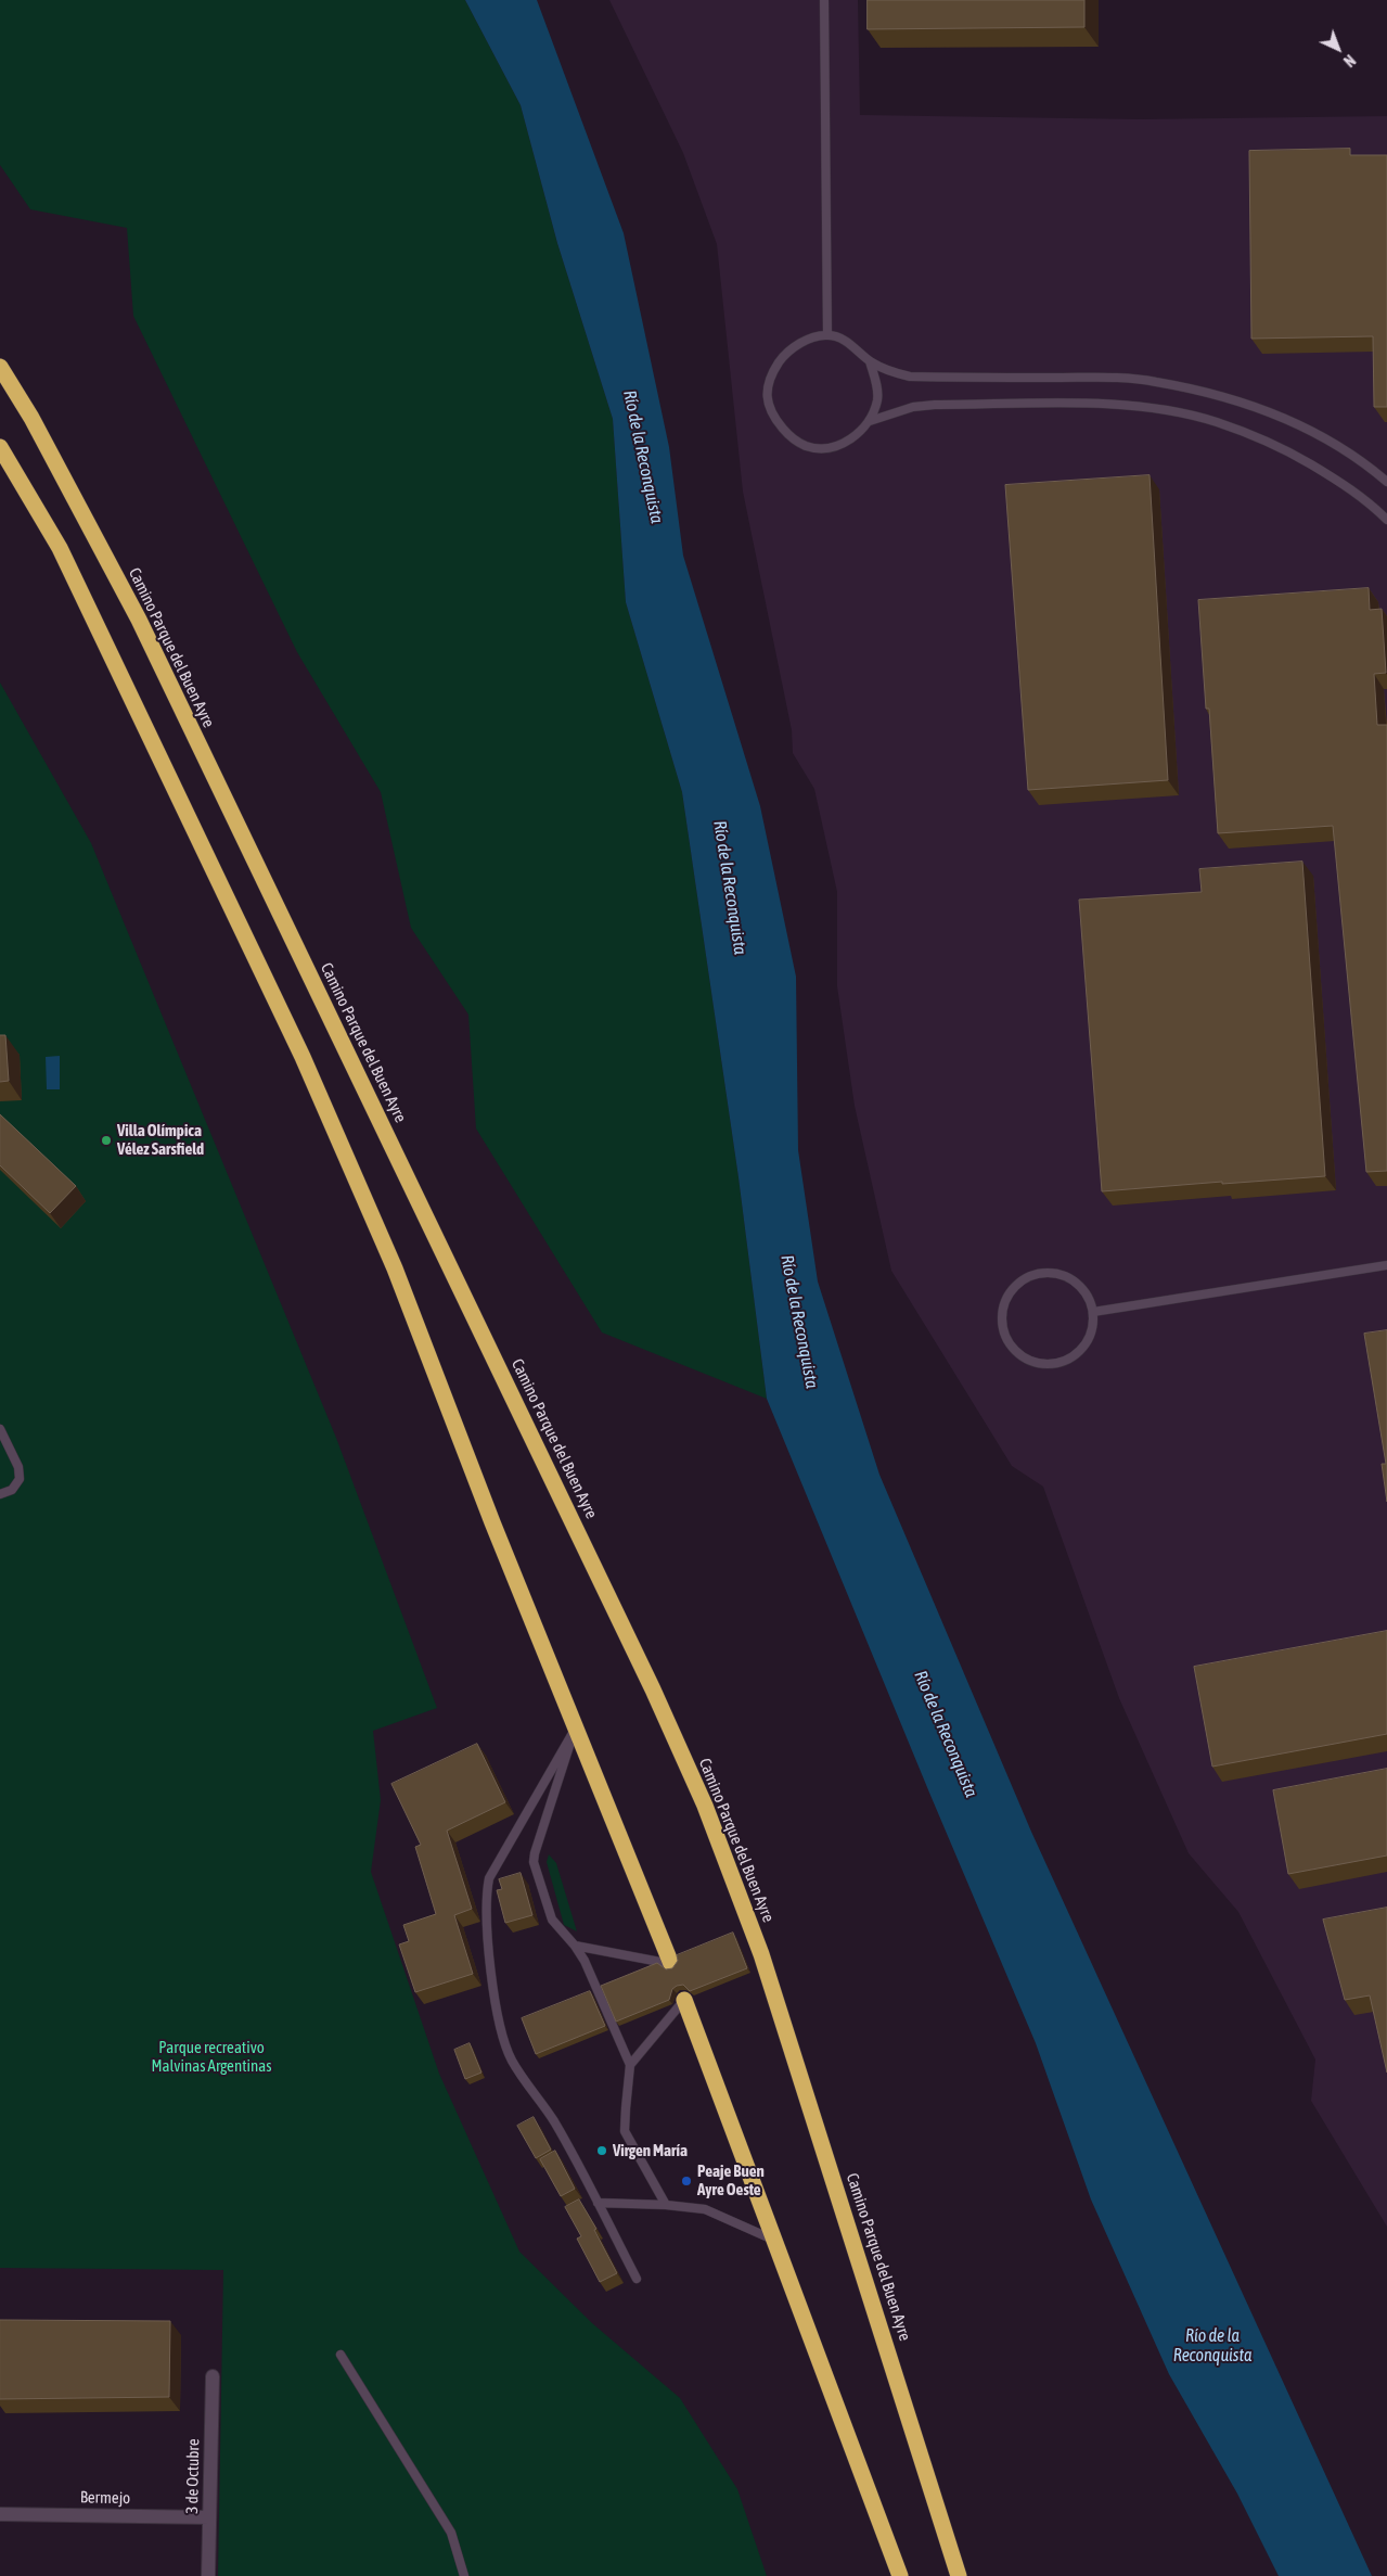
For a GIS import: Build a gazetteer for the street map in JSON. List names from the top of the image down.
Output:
{
  "streets": {
    "highway": ["Camino Parque del Buen Ayre"],
    "street": ["3 de Octubre", "Bermejo"]
  },
  "crossings": [
    ["3 de Octubre", "Bermejo"]
  ],
  "water": ["Río de la Reconquista"],
  "parks": ["Parque recreativo Malvinas Argentinas"],
  "places": ["Villa Olímpica Vélez Sarsfield", "Virgen María", "Peaje Buen Ayre Oeste"],
  "north": "bottom right"
}
